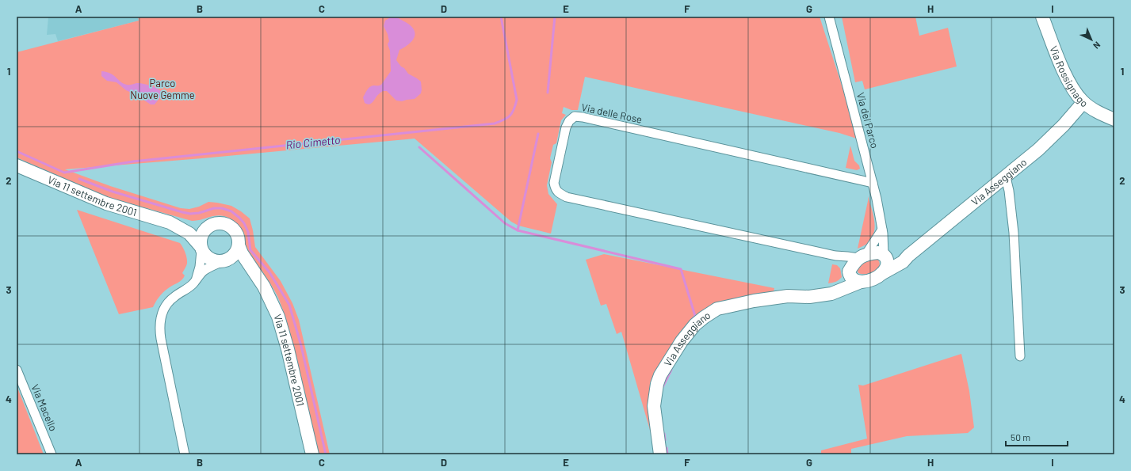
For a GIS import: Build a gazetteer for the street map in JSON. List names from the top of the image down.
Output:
{
  "streets": {
    "street": [
      "Via Rossignago",
      "Via delle Rose",
      "Via del Parco",
      "Via Asseggiano",
      "Via 11 settembre 2001",
      "Via Macello"
    ]
  },
  "crossings": [
    ["Via Rossignago", "Via Asseggiano"],
    ["Via delle Rose", "Via del Parco"],
    ["Via delle Rose", "Via Asseggiano"],
    ["Via del Parco", "Via Asseggiano"]
  ],
  "water": ["Rio Cimetto"],
  "parks": ["Parco Nuove Gemme"],
  "scale_bar": "50 m",
  "north": "bottom right",
  "grid": {
    "columns": [
      "A",
      "B",
      "C",
      "D",
      "E",
      "F",
      "G",
      "H",
      "I"
    ],
    "rows": [
      "1",
      "2",
      "3",
      "4"
    ]
  }
}
